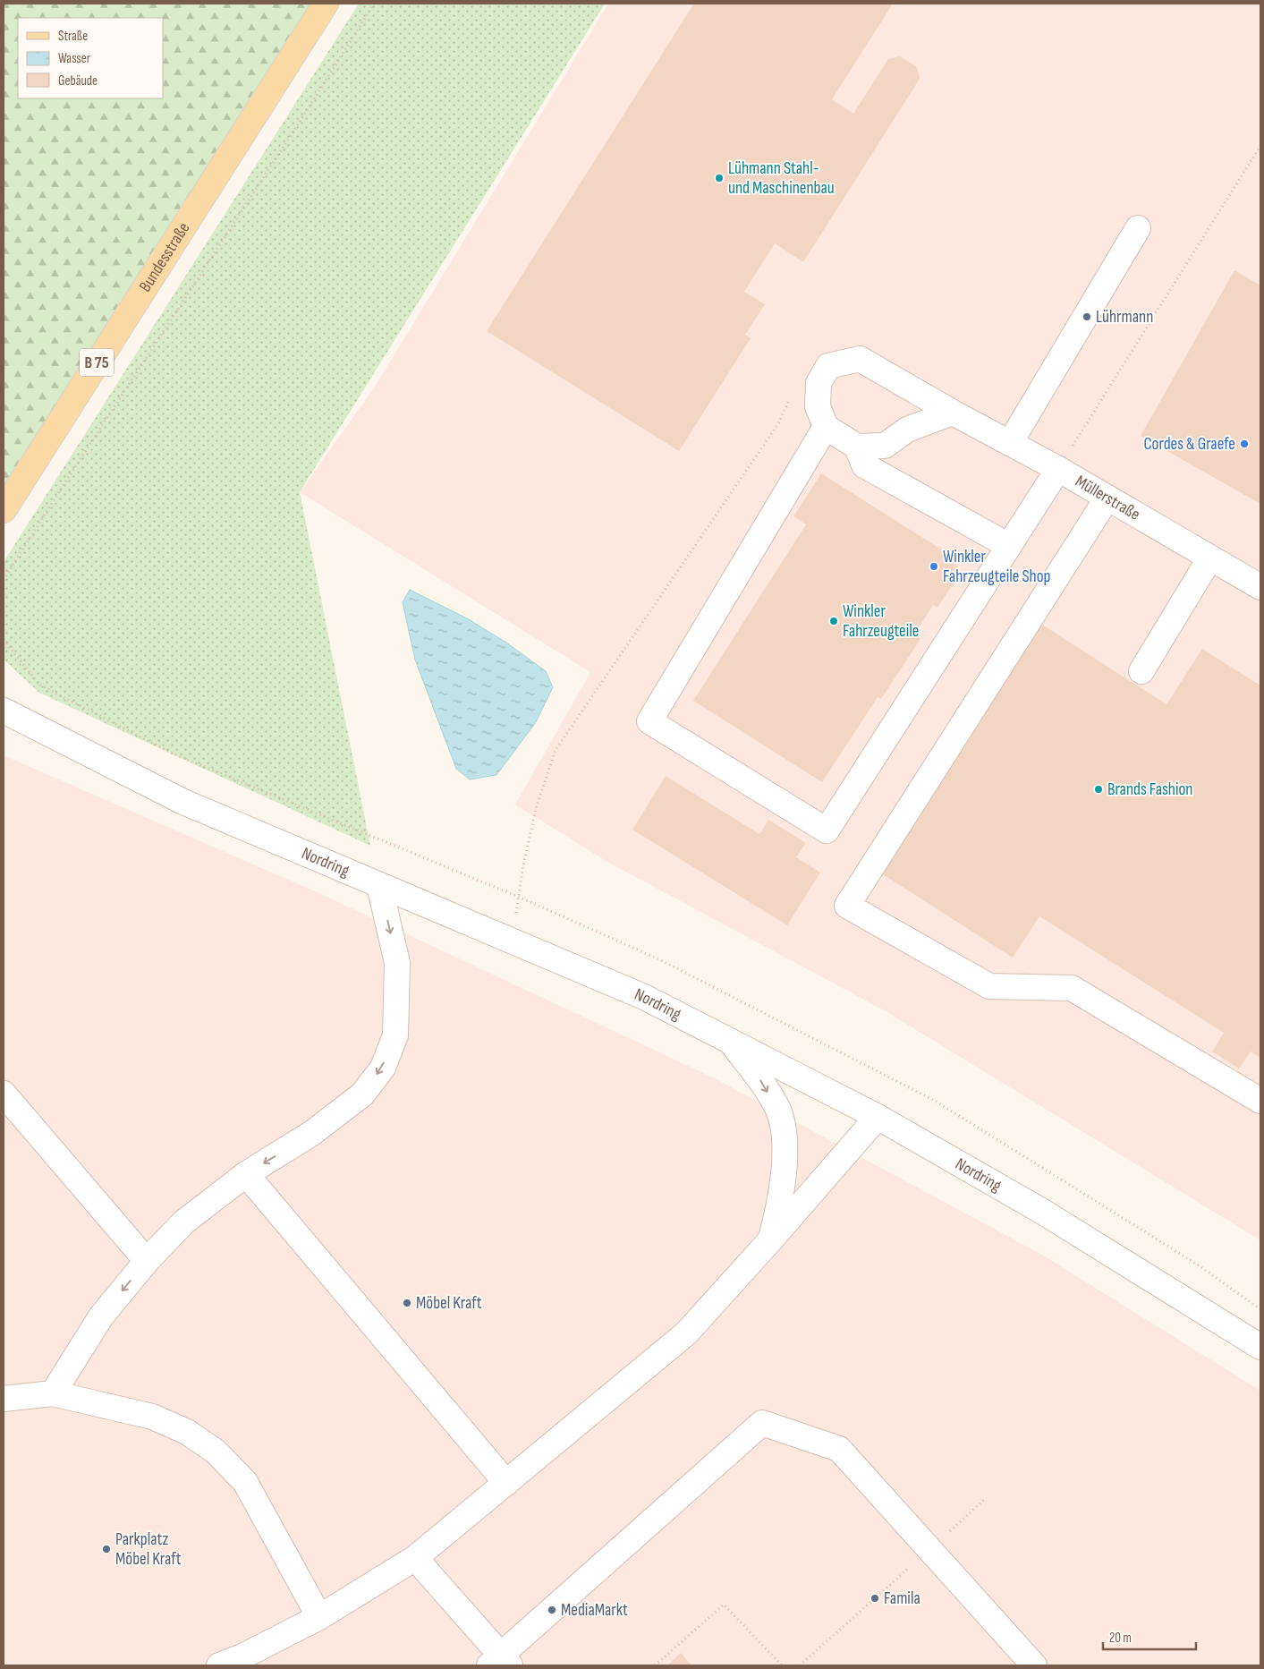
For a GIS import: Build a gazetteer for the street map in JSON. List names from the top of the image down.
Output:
{
  "streets": {
    "main road": ["Bundesstraße", "B 75"],
    "street": ["Müllerstraße", "Nordring"]
  },
  "places": [
    "Lühmann Stahl- und Maschinenbau",
    "Lührmann",
    "Cordes & Graefe",
    "Winkler Fahrzeugteile Shop",
    "Winkler Fahrzeugteile",
    "Brands Fashion",
    "Möbel Kraft",
    "Parkplatz Möbel Kraft",
    "Famila",
    "MediaMarkt"
  ],
  "legend": ["Straße", "Wasser", "Gebäude"],
  "scale_bar": "20 m"
}
